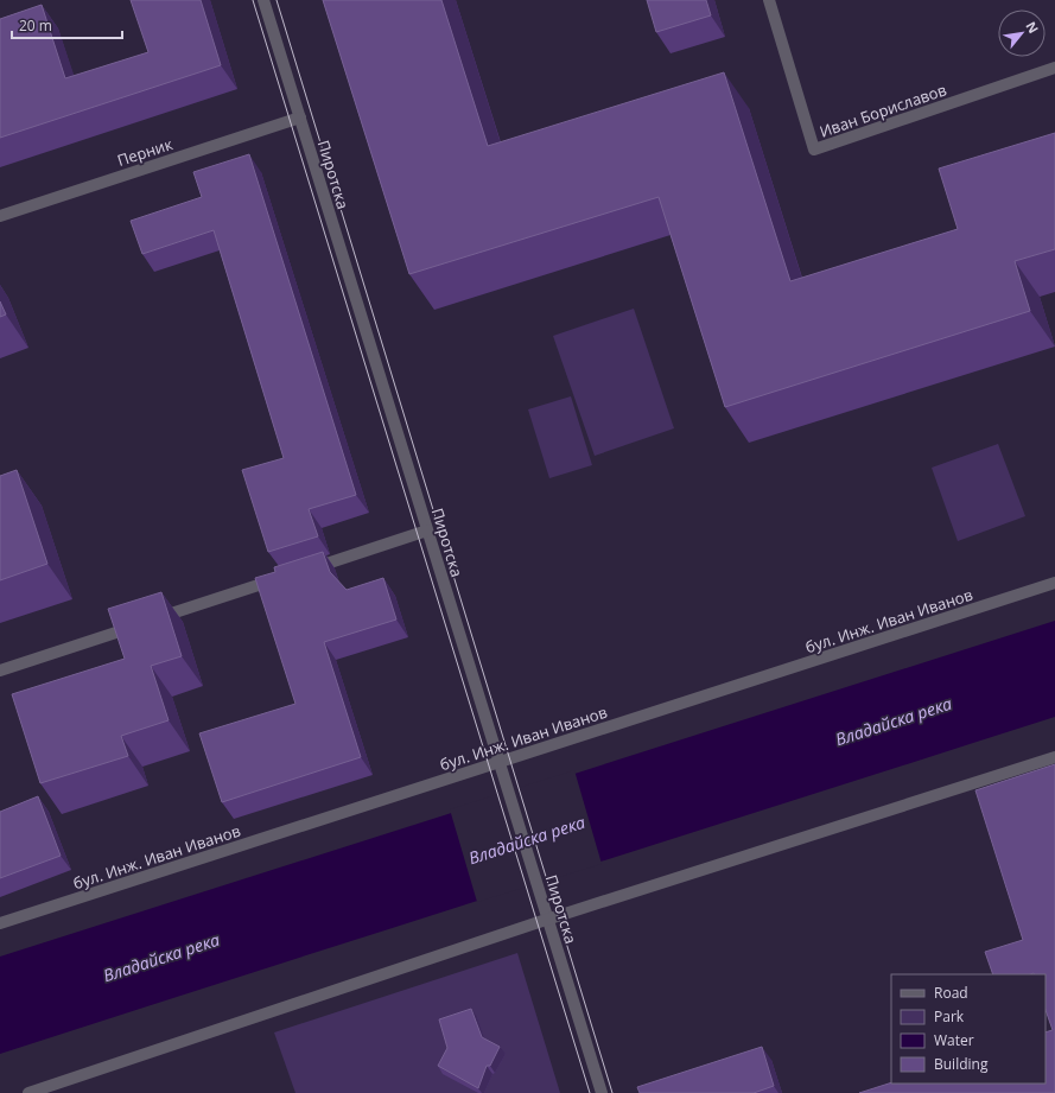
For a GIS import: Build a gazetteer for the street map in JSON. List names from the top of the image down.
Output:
{
  "streets": {
    "street": [
      "Иван Бориславов",
      "Перник",
      "Пиротска",
      "бул. Инж. Иван Иванов"
    ]
  },
  "crossings": [
    ["Перник", "Пиротска"],
    ["Пиротска", "бул. Инж. Иван Иванов"]
  ],
  "water": ["Владайска река"],
  "legend": [
    "Road",
    "Park",
    "Water",
    "Building"
  ],
  "scale_bar": "20 m",
  "north": "top right"
}
